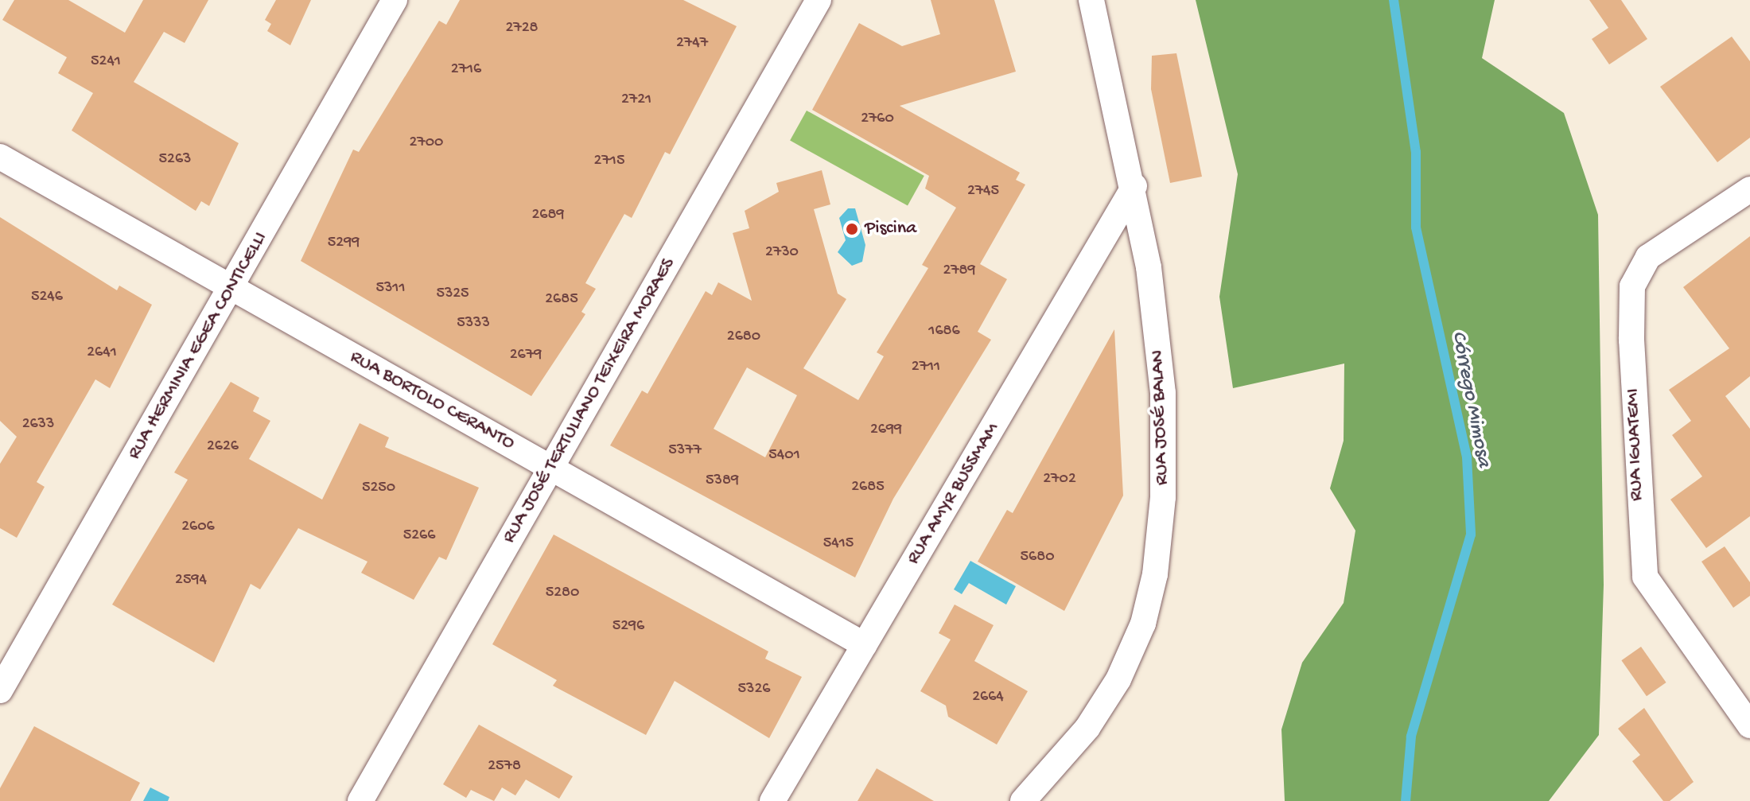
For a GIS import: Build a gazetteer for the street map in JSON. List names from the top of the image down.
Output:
{
  "streets": {
    "street": [
      "RUA HERMINIA EGEA CONTICELLI",
      "RUA BORTOLO CERANTO",
      "RUA JOSÉ TERTULIANO TEIXEIRA MORAES",
      "RUA JOSÉ BALAN",
      "RUA IGUATEMI",
      "RUA AMYR BUSSMAM"
    ]
  },
  "crossings": [
    ["RUA HERMINIA EGEA CONTICELLI", "RUA BORTOLO CERANTO"],
    ["RUA BORTOLO CERANTO", "RUA JOSÉ TERTULIANO TEIXEIRA MORAES"],
    ["RUA BORTOLO CERANTO", "RUA AMYR BUSSMAM"],
    ["RUA JOSÉ BALAN", "RUA AMYR BUSSMAM"]
  ],
  "water": ["Córrego Mimosa"],
  "places": ["Piscina"],
  "house_numbers": [
    "2728",
    "2747",
    "5241",
    "2716",
    "2721",
    "2760",
    "2700",
    "5263",
    "2715",
    "2745",
    "2689",
    "5299",
    "2730",
    "2789",
    "5311",
    "5325",
    "5246",
    "2685",
    "5333",
    "1686",
    "2680",
    "2641",
    "2679",
    "2711",
    "2633",
    "2699",
    "2626",
    "5377",
    "5401",
    "2702",
    "5389",
    "2685",
    "5250",
    "2606",
    "5266",
    "5415",
    "5680",
    "2594",
    "5280",
    "5296",
    "5326",
    "2664",
    "2578"
  ]
}
